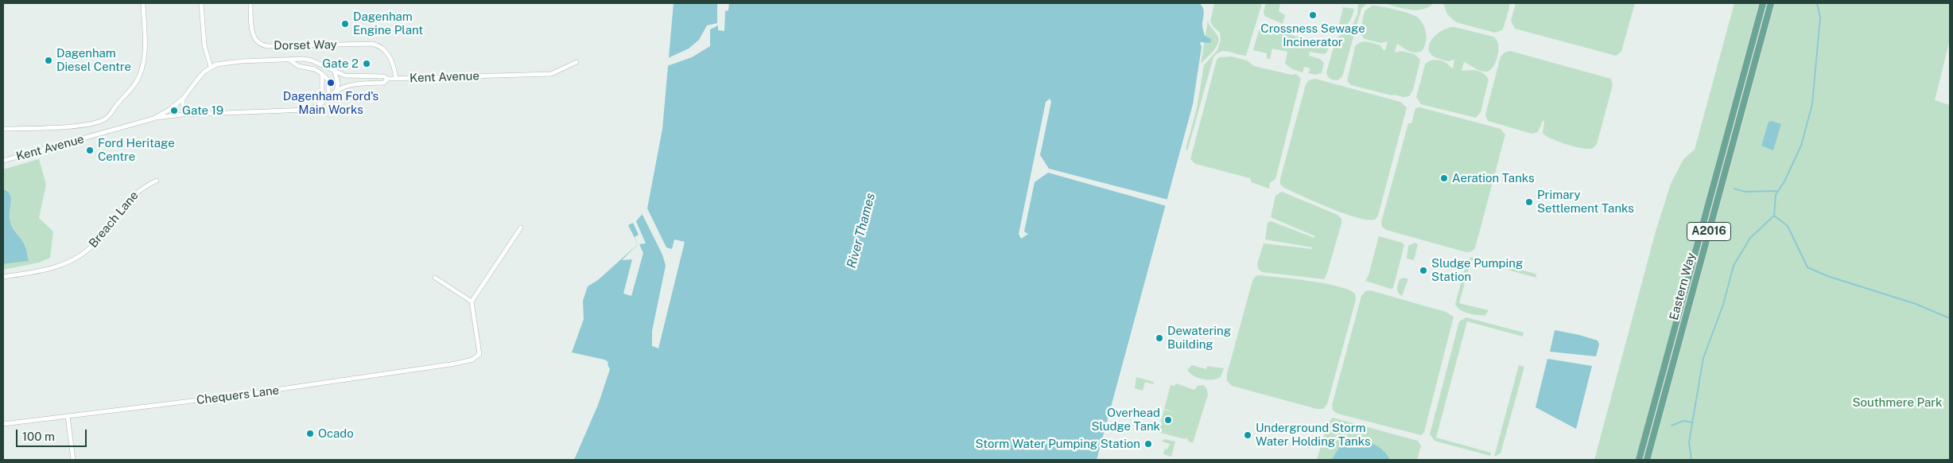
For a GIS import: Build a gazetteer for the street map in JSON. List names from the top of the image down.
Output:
{
  "streets": {
    "main road": ["A2016", "Eastern Way"],
    "street": [
      "Dorset Way",
      "Kent Avenue",
      "Breach Lane",
      "Chequers Lane"
    ]
  },
  "crossings": [
    ["Dorset Way", "Kent Avenue"]
  ],
  "water": ["River Thames"],
  "parks": ["Southmere Park"],
  "places": [
    "Crossness Sewage Incinerator",
    "Dagenham Engine Plant",
    "Dagenham Diesel Centre",
    "Gate 2",
    "Dagenham Ford's Main Works",
    "Gate 19",
    "Ford Heritage Centre",
    "Aeration Tanks",
    "Primary Settlement Tanks",
    "Sludge Pumping Station",
    "Dewatering Building",
    "Overhead Sludge Tank",
    "Ocado",
    "Underground Storm Water Holding Tanks",
    "Storm Water Pumping Station"
  ],
  "scale_bar": "100 m"
}
